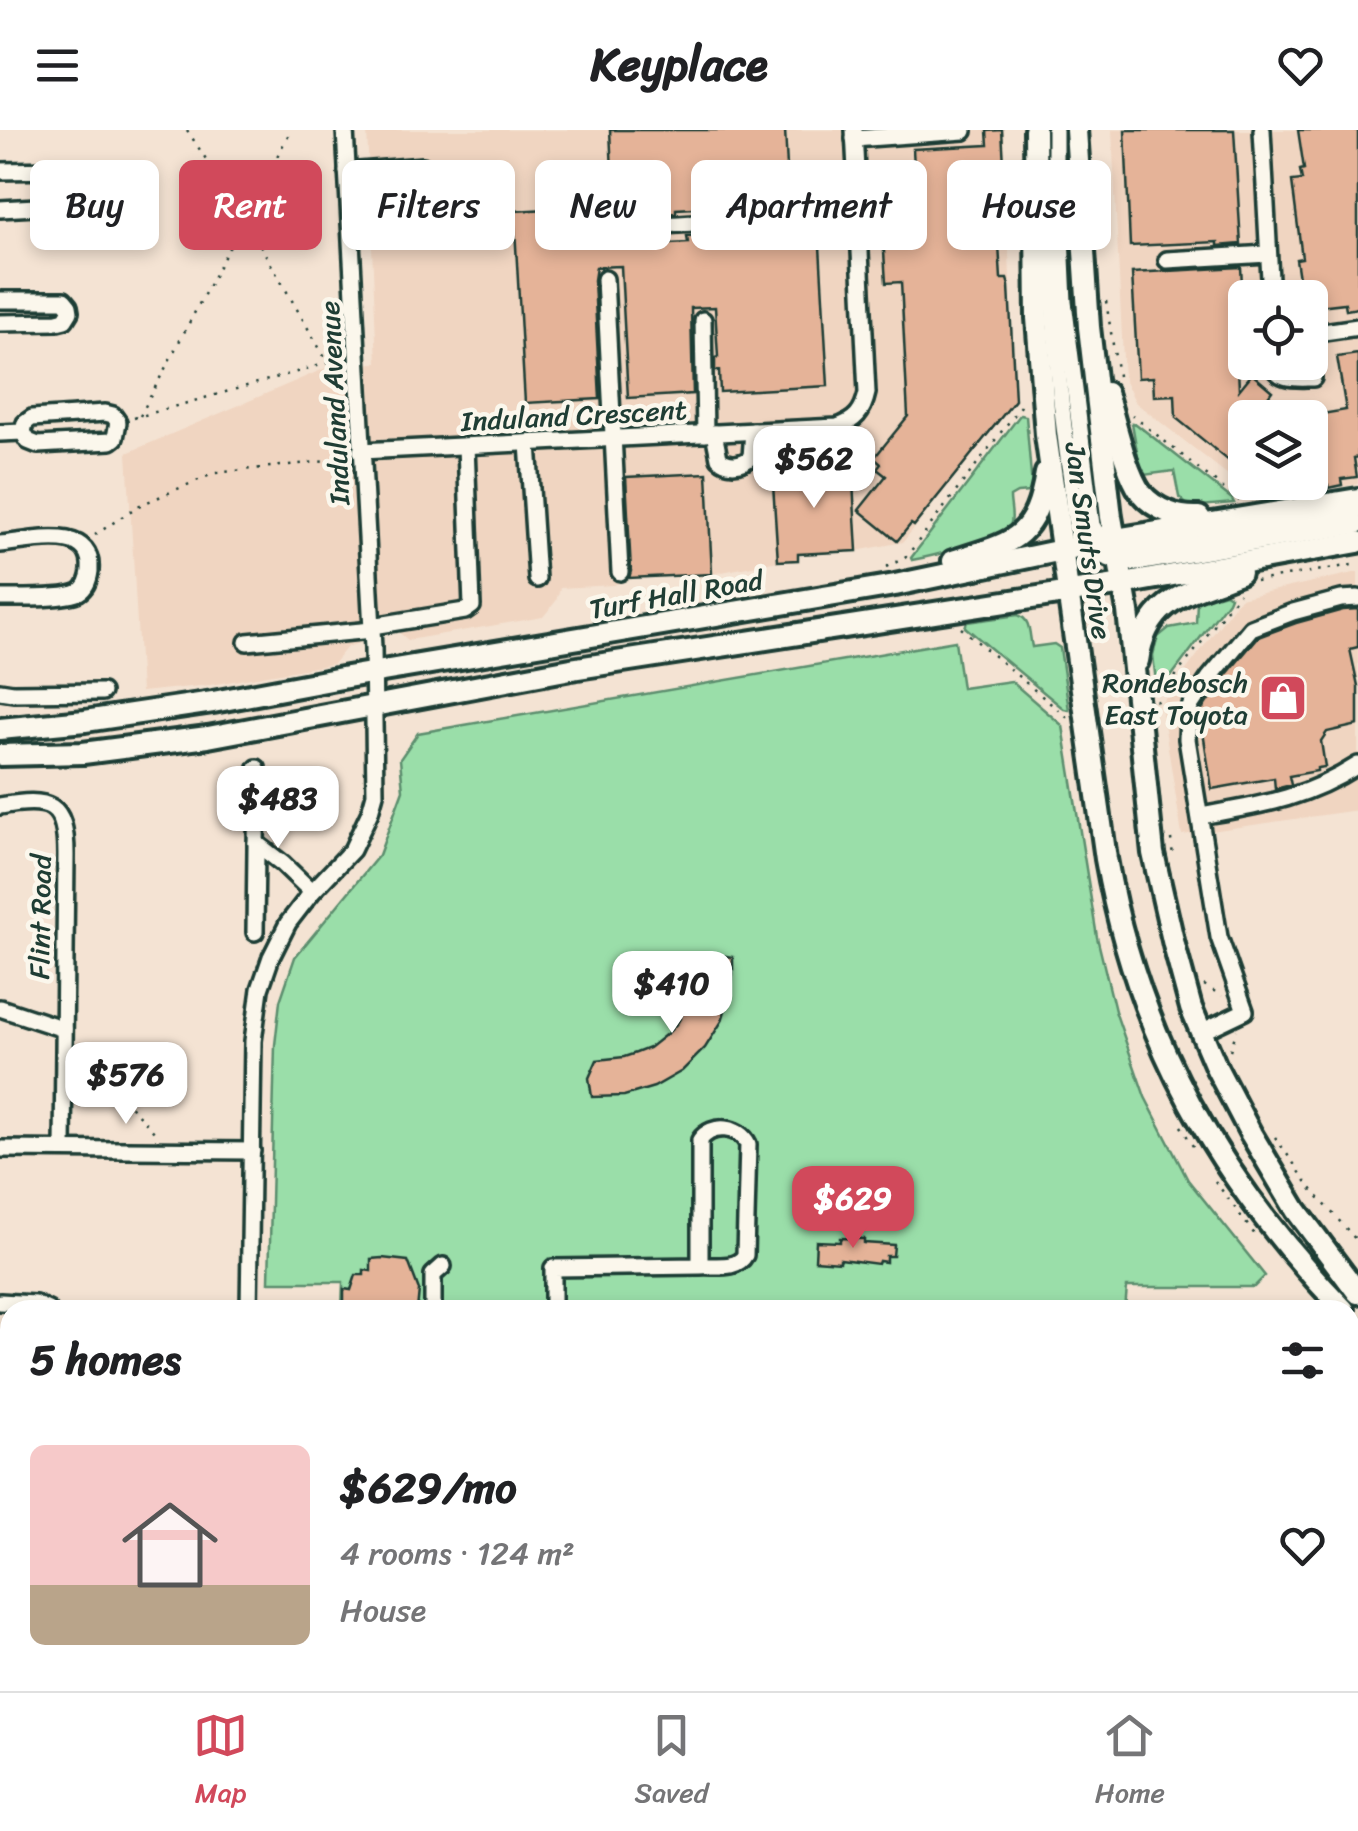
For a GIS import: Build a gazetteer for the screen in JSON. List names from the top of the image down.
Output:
{
  "streets": {
    "main road": ["Jan Smuts Drive", "Turf Hall Road"],
    "street": ["Induland Avenue", "Induland Crescent", "Flint Road"]
  },
  "crossings": [
    ["Induland Avenue", "Induland Crescent"],
    ["Induland Avenue", "Turf Hall Road"],
    ["Jan Smuts Drive", "Turf Hall Road"]
  ],
  "places": {
    "shop": ["Rondebosch East Toyota"]
  },
  "page": {
    "header": "Keyplace",
    "chip": [
      "Buy",
      "Rent",
      "Filters",
      "New",
      "Apartment",
      "House"
    ],
    "price": [
      "$562",
      "$483",
      "$410",
      "$576",
      "$629"
    ],
    "heading": "5 homes",
    "list": [
      {
        "name": "$629/mo",
        "note": "4 rooms · 124 m² · House"
      }
    ],
    "tabs": ["Map", "Saved", "Home"]
  }
}
